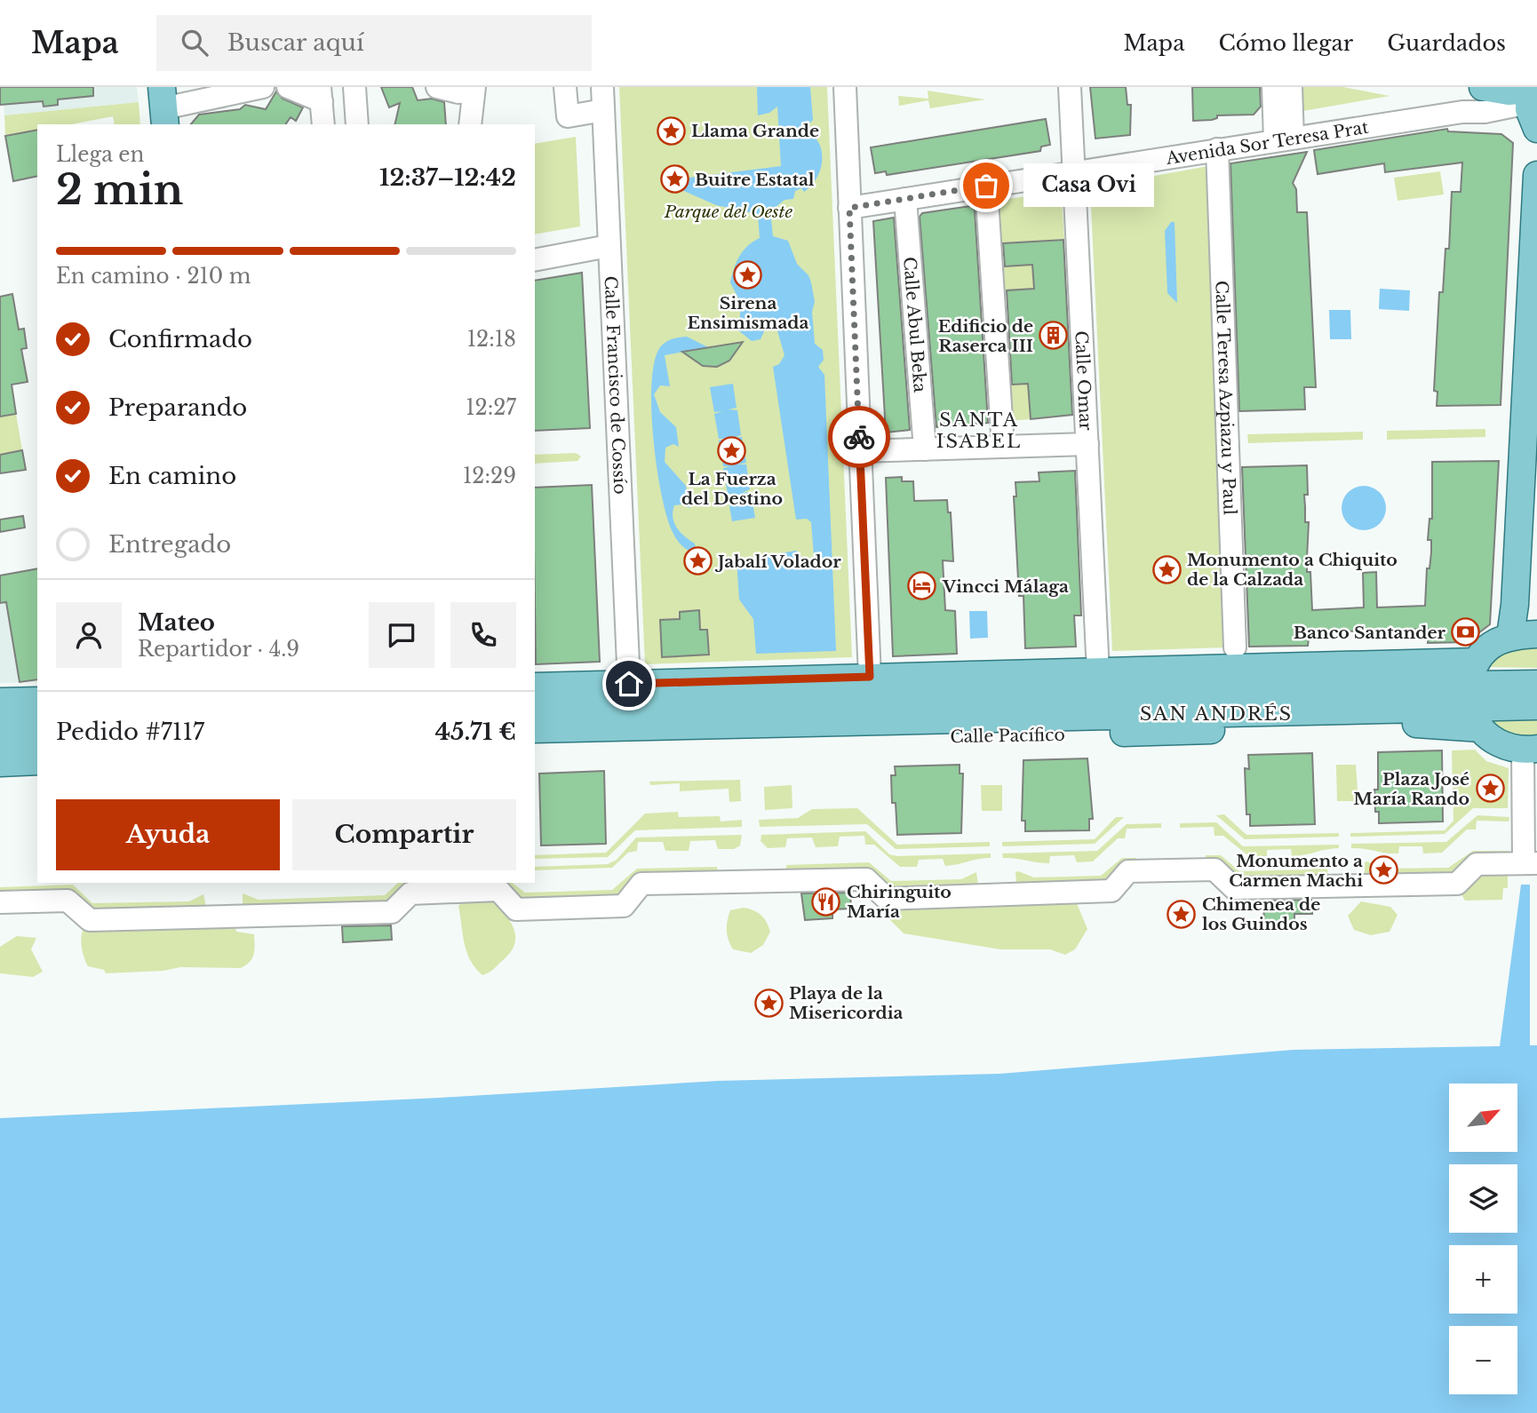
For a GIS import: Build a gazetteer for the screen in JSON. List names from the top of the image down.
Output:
{
  "streets": {
    "main road": ["Calle Pacífico"],
    "street": [
      "Avenida Sor Teresa Prat",
      "Calle Abul Beka",
      "Calle Omar",
      "Calle Francisco de Cossío",
      "Calle Teresa Azpiazu y Paul"
    ]
  },
  "crossings": [
    ["Avenida Sor Teresa Prat", "Calle Abul Beka"],
    ["Avenida Sor Teresa Prat", "Calle Omar"],
    ["Avenida Sor Teresa Prat", "Calle Teresa Azpiazu y Paul"],
    ["Calle Omar", "Calle Pacífico"],
    ["Calle Francisco de Cossío", "Calle Pacífico"]
  ],
  "districts": ["SANTA ISABEL", "SAN ANDRÉS"],
  "parks": ["Parque del Oeste"],
  "places": {
    "place": [
      "Llama Grande",
      "Buitre Estatal",
      "Sirena Ensimismada",
      "La Fuerza del Destino",
      "Jabalí Volador",
      "Monumento a Chiquito de la Calzada",
      "Plaza José María Rando",
      "Monumento a Carmen Machi",
      "Chimenea de los Guindos",
      "Playa de la Misericordia"
    ],
    "other": ["Casa Ovi"],
    "building": ["Edificio de Raserca III"],
    "hotel": ["Vincci Málaga"],
    "bank": ["Banco Santander"],
    "restaurant": ["Chiringuito María"]
  },
  "north": "top right",
  "page": {
    "header": "Mapa",
    "search": "Buscar aquí",
    "nav": ["Mapa", "Cómo llegar", "Guardados"],
    "heading": ["2 min", "Llega en", "12:37–12:42"],
    "panel": [
      "Mateo",
      "Repartidor · 4.9",
      "Pedido #7117",
      "45.71 €"
    ],
    "bubble": "Casa Ovi",
    "bar": "En camino · 210 m",
    "list": [
      ["Confirmado", "12:18"],
      ["Preparando", "12:27"],
      ["En camino", "12:29"],
      "Entregado"
    ],
    "buttons": ["Ayuda", "Compartir"],
    "map_buttons": ["+", "−"]
  }
}
